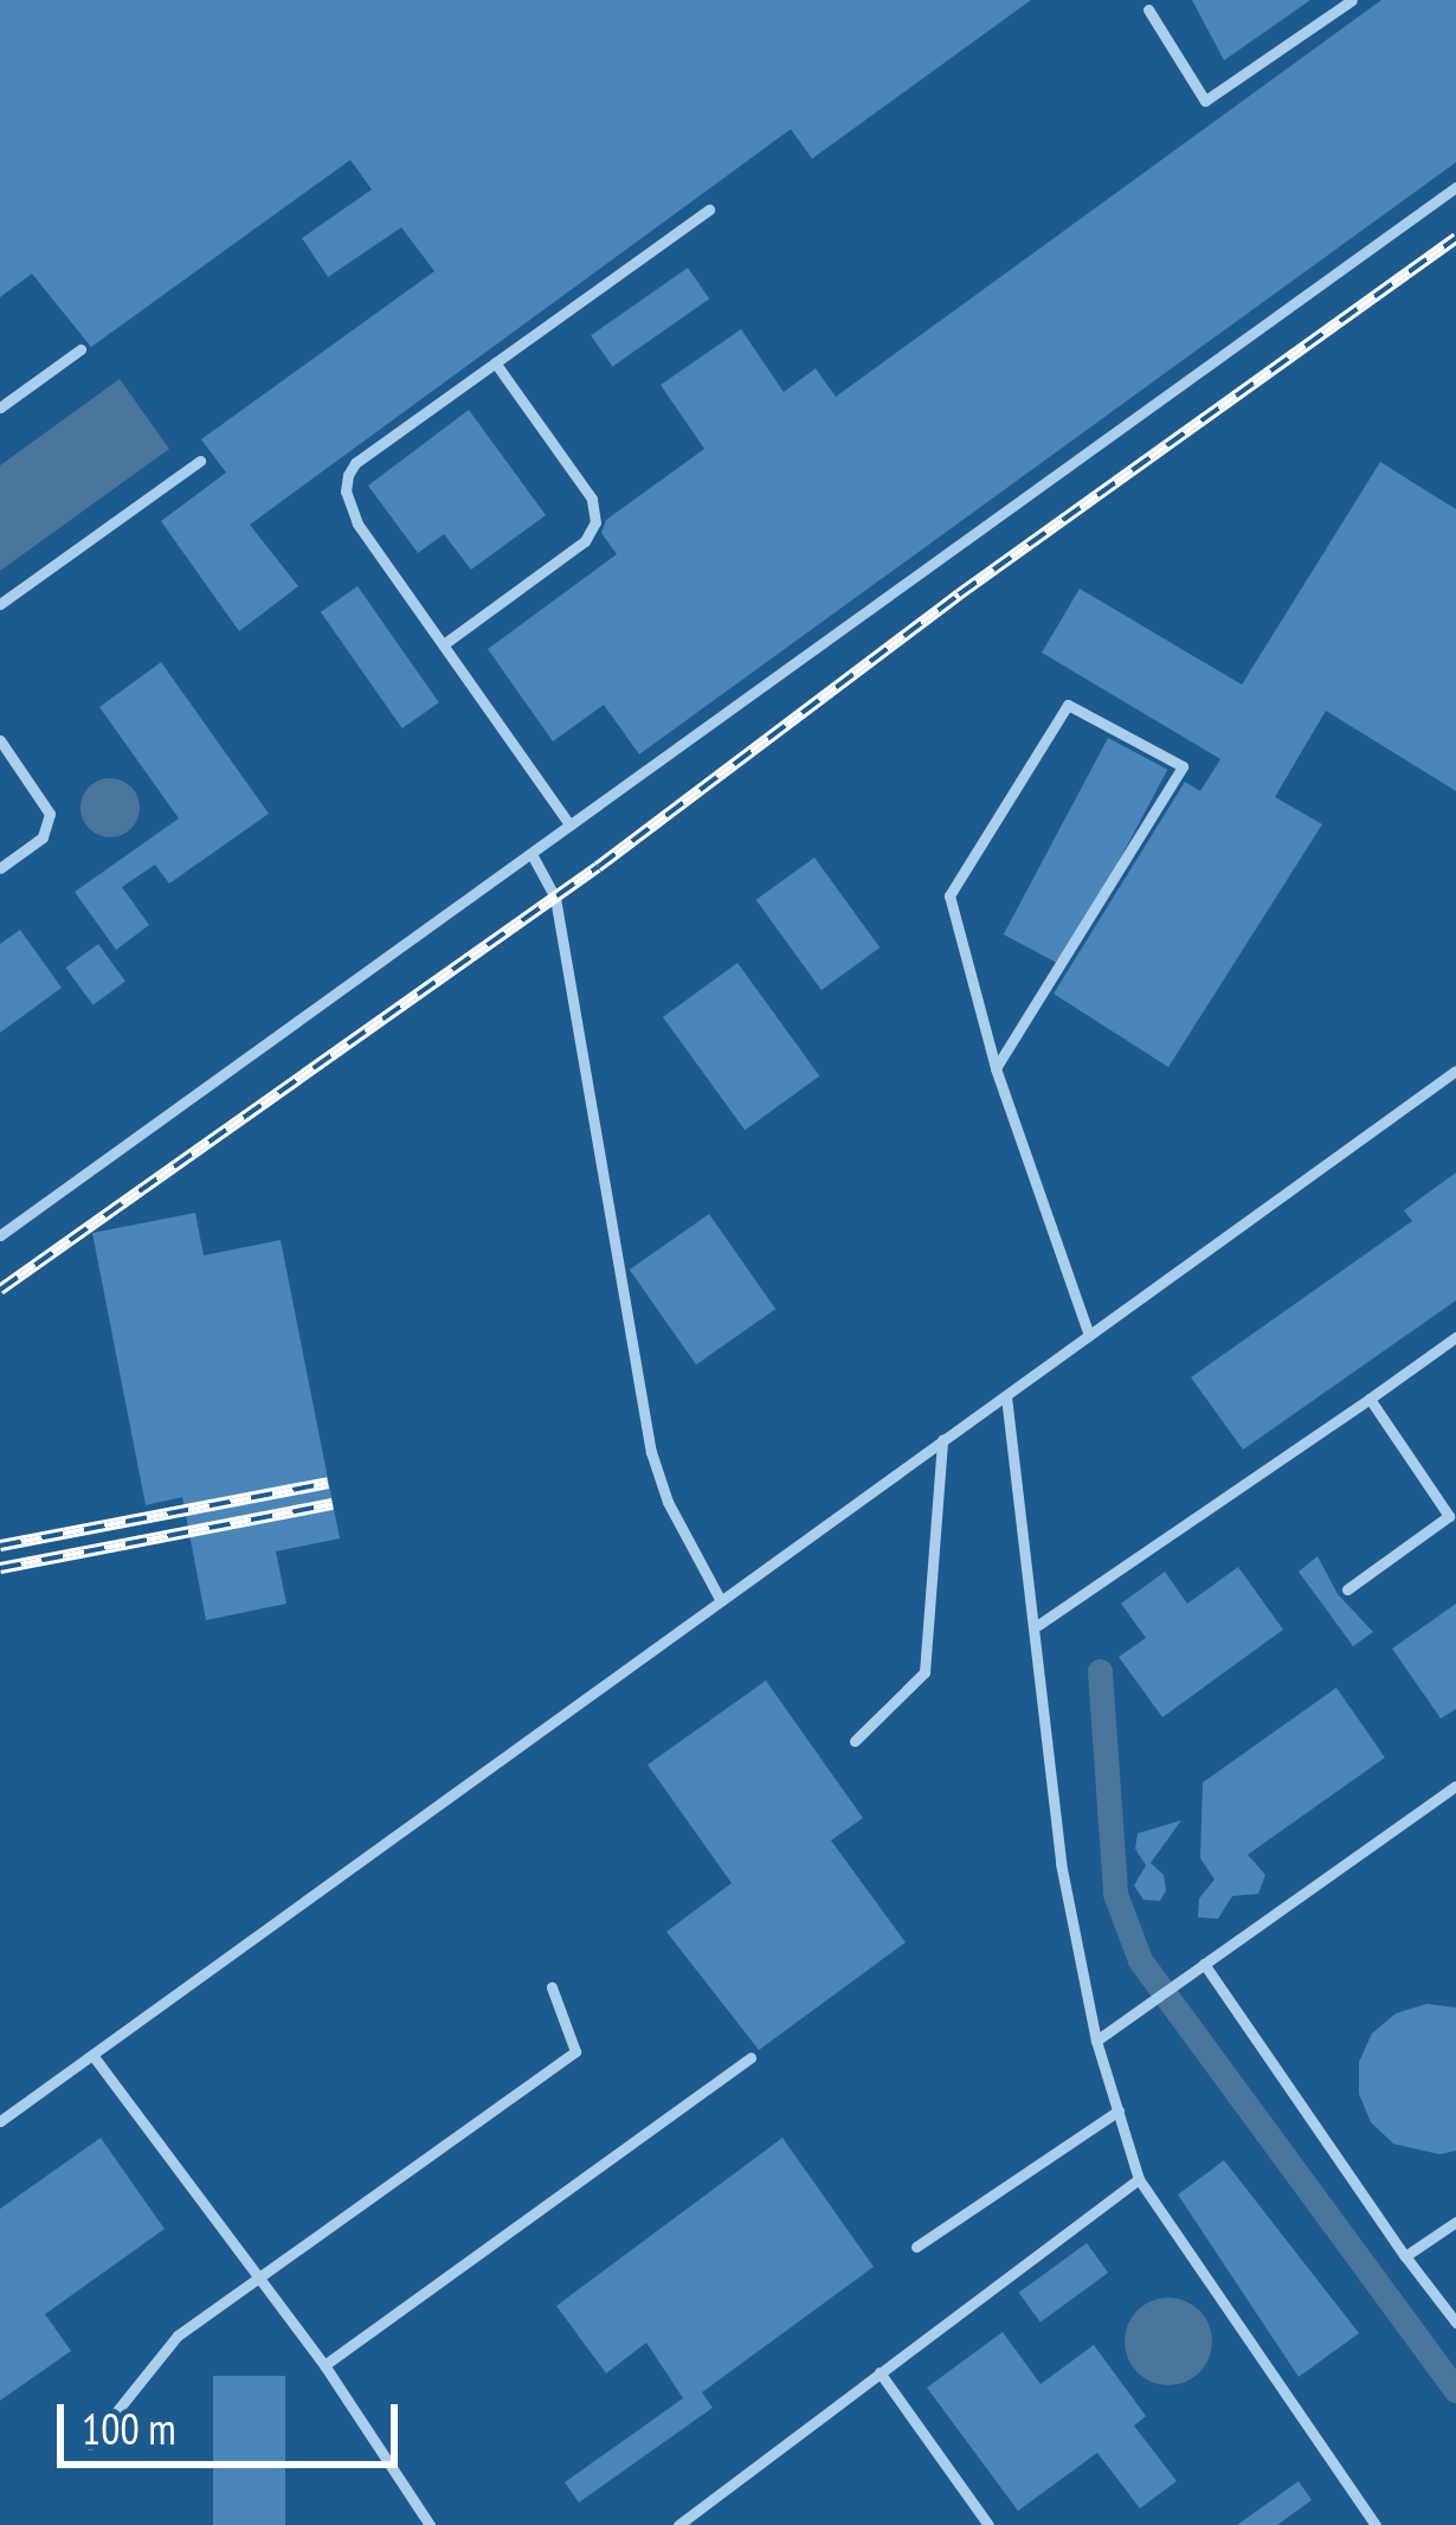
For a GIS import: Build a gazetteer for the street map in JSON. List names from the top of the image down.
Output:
{
  "scale_bar": "100 m"
}
